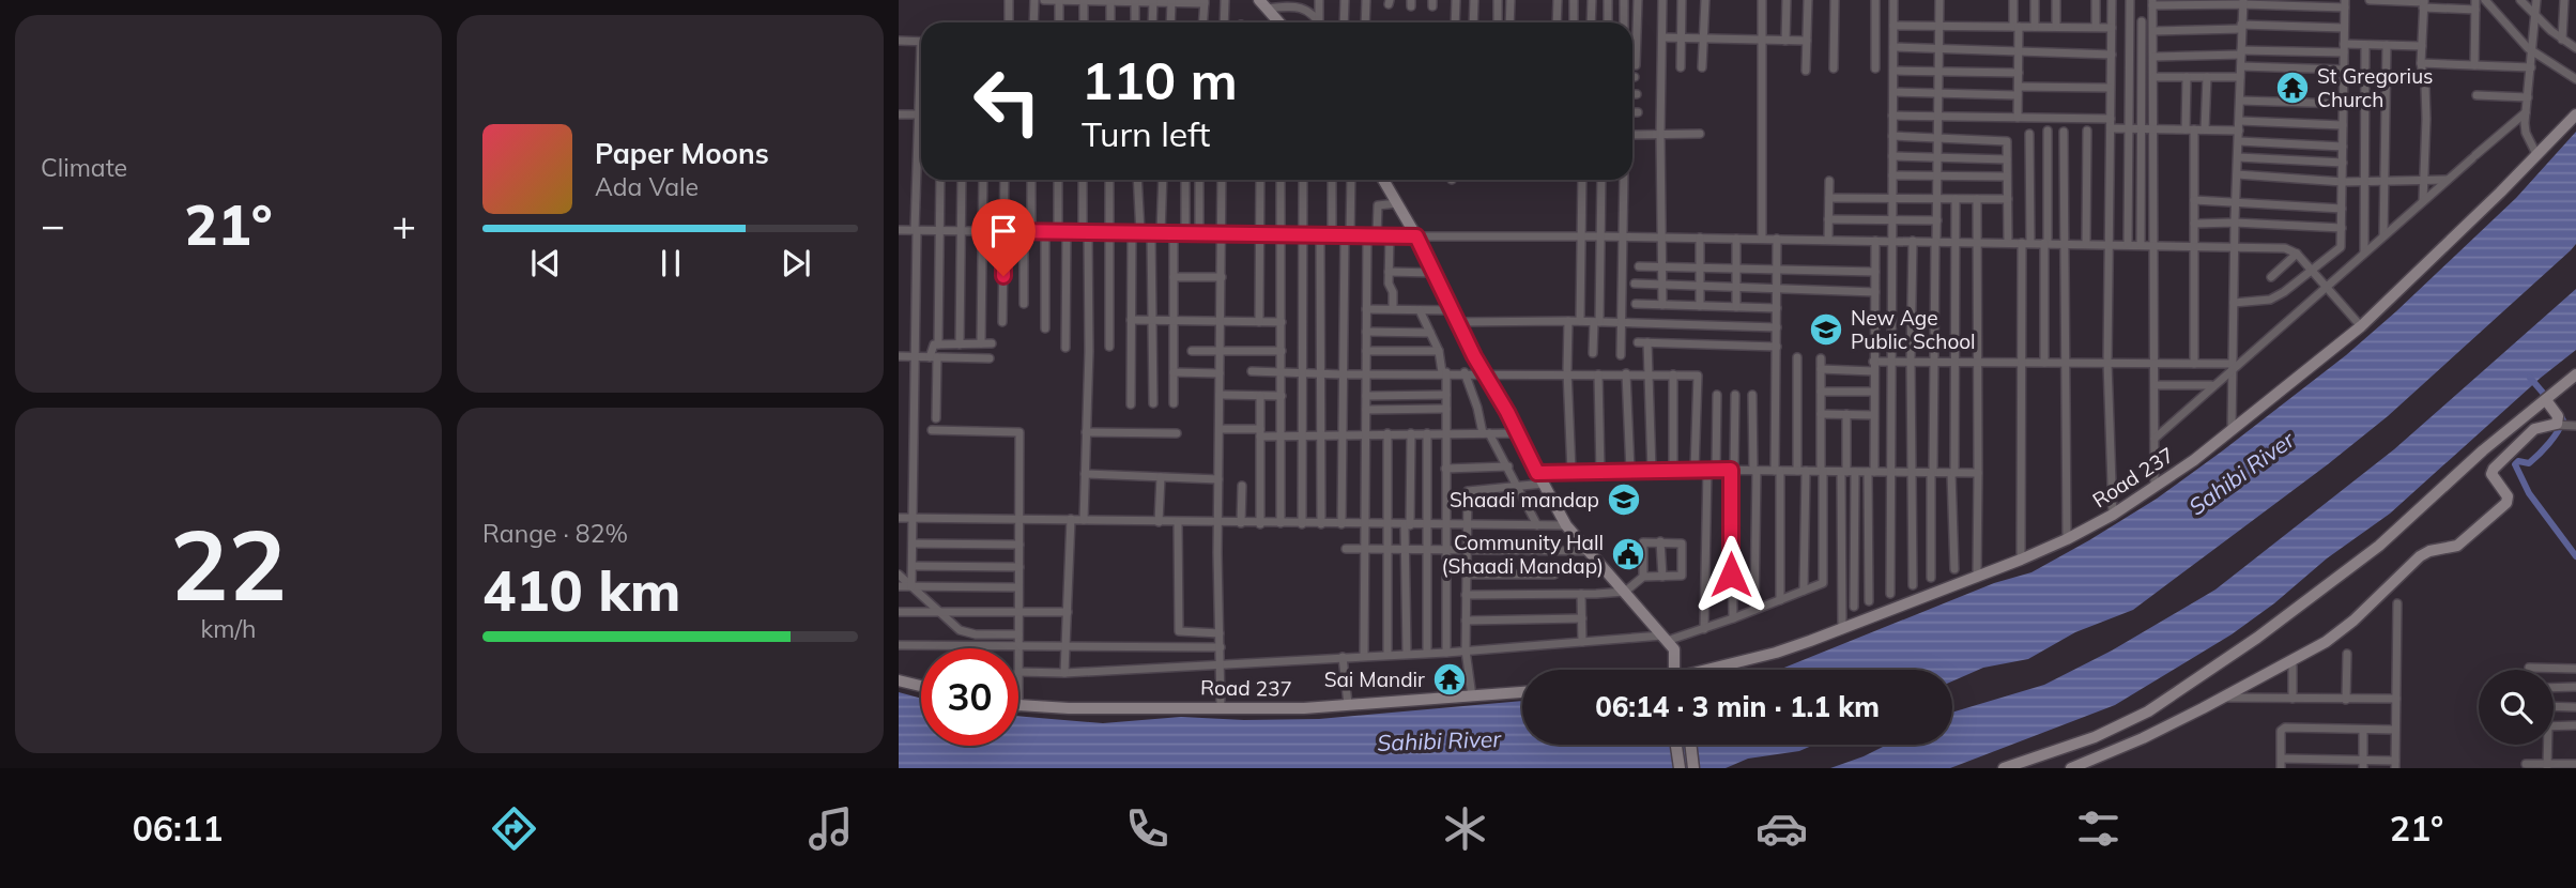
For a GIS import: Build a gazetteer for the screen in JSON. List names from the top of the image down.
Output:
{
  "streets": {
    "street": ["Road 237"]
  },
  "water": ["Sahibi River"],
  "places": {
    "temple": ["St Gregorius Church", "Sai Mandir"],
    "school or university": ["New Age Public School", "Shaadi mandap"],
    "public building": ["Community Hall (Shaadi Mandap)"]
  },
  "page": {
    "tile": [
      "Climate",
      ["22", "km/h"],
      ["Range · 82%", "410 km"]
    ],
    "turn": ["110 m", "Turn left"],
    "song": ["Paper Moons", "Ada Vale"],
    "heat": ["−", "21°", "+"],
    "limit": "30",
    "trip": "06:14 · 3 min · 1.1 km",
    "tabs": ["06:11", "21°"]
  }
}
